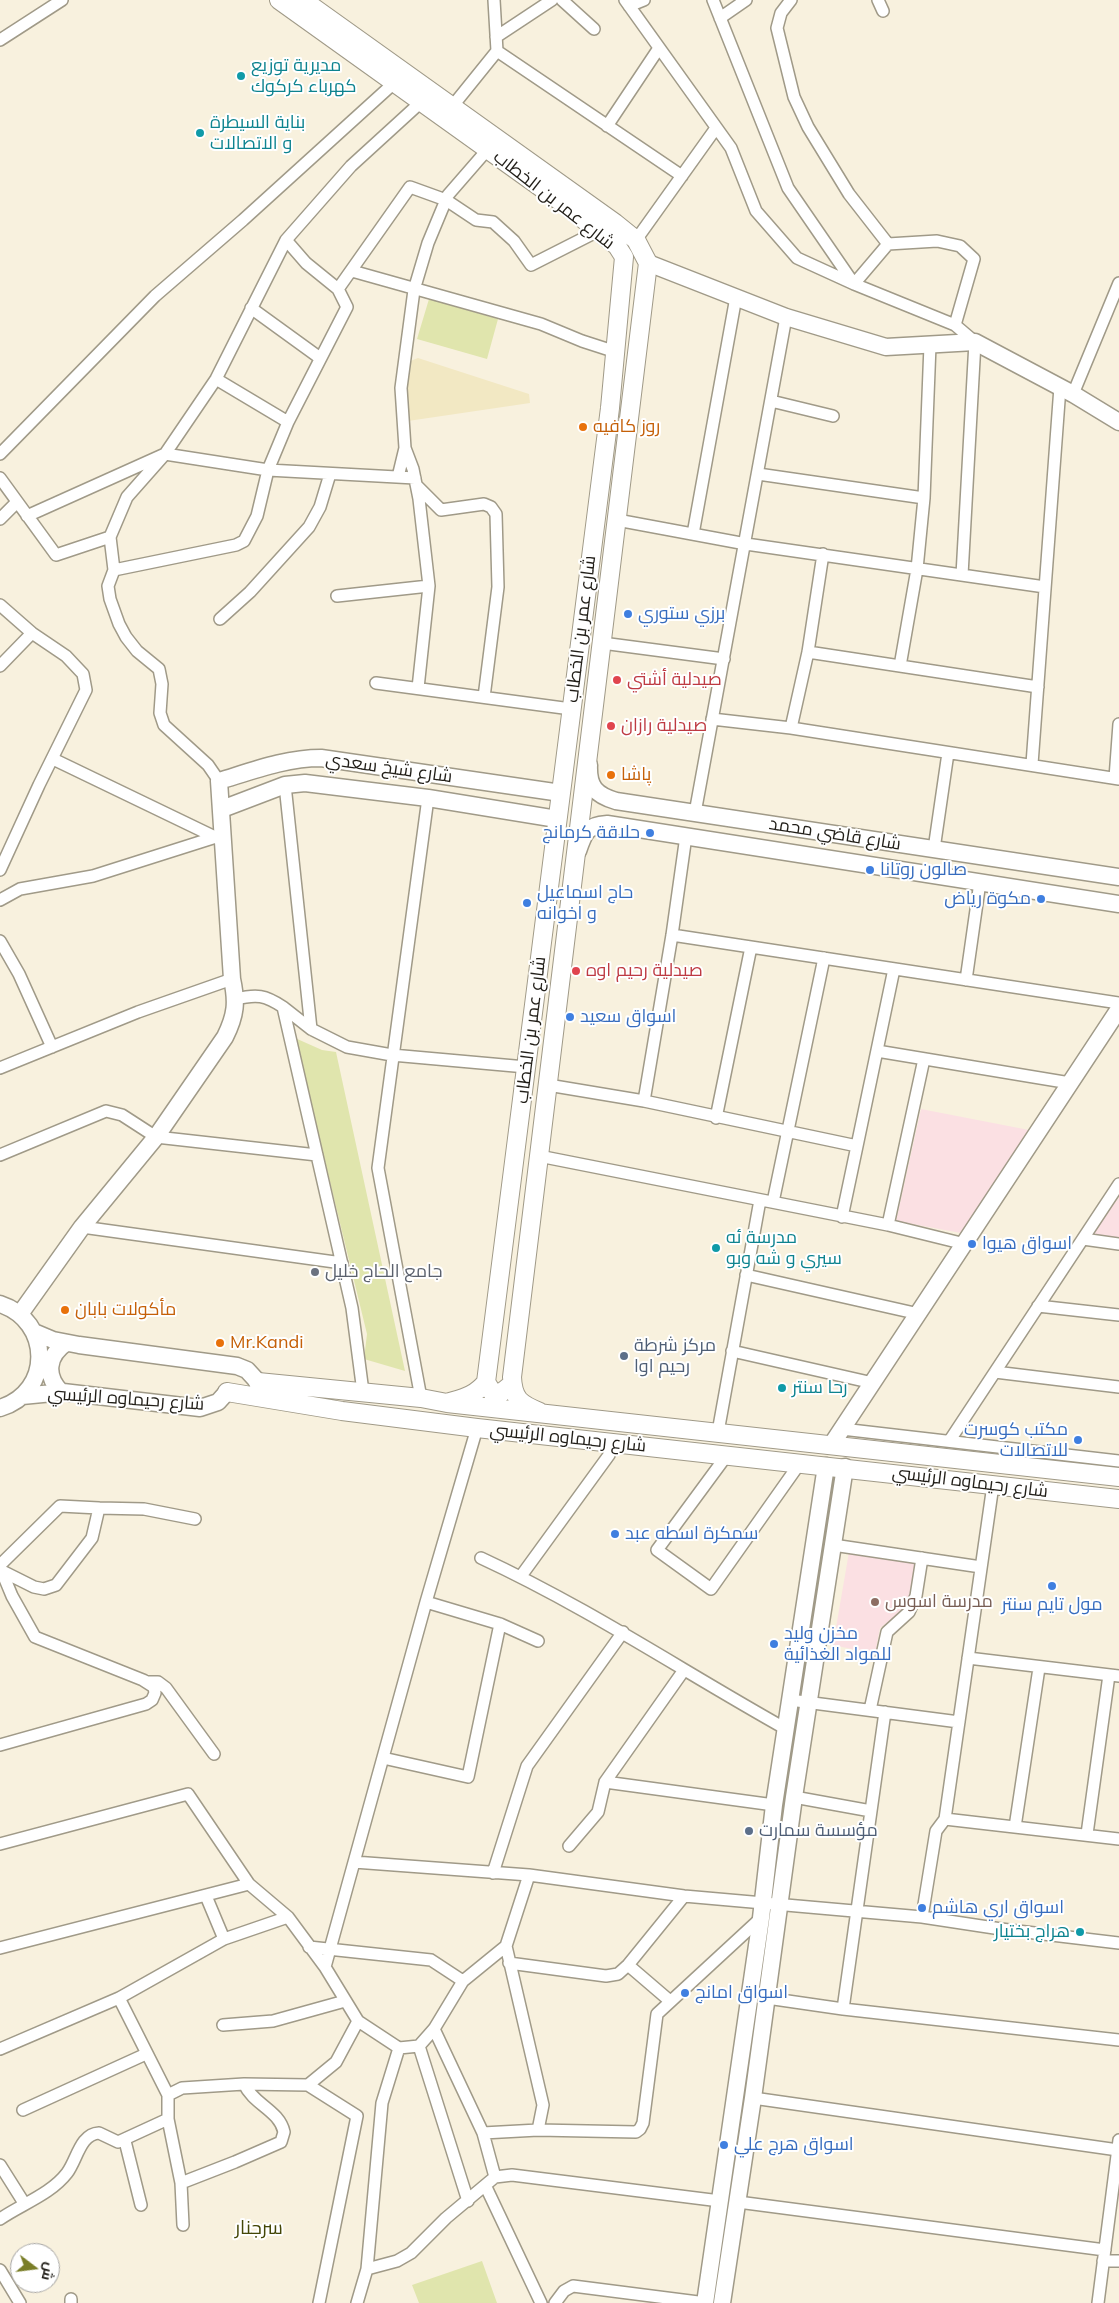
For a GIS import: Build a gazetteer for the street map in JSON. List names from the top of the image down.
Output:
{
  "streets": {
    "main road": ["شارع عمر بن الخطاب", "شارع رحيماوه الرئيسي"],
    "street": ["شارع شيخ سعدي", "شارع قاضي محمد"]
  },
  "crossings": [
    ["شارع عمر بن الخطاب", "شارع شيخ سعدي"],
    ["شارع عمر بن الخطاب", "شارع قاضي محمد"]
  ],
  "districts": ["سرجنار"],
  "places": [
    "مديرية توزيع كهرباء كركوك",
    "بناية السيطرة و الاتصالات",
    "روز كافيه",
    "برزي ستوري",
    "صيدلية أشتي",
    "صيدلية رازان",
    "پاشا",
    "حلاقة كرمانج",
    "صالون روتانا",
    "مكوة رياض",
    "حاج اسماعيل و اخوانه",
    "صيدلية رحيم اوه",
    "اسواق سعيد",
    "اسواق هيوا",
    "مدرسة ئه سيري و شه وبو",
    "جامع الحاج خليل",
    "مأكولات بابان",
    "Mr.Kandi",
    "مركز شرطة رحيم اوا",
    "رحا سنتر",
    "مكتب كوسرت للاتصالات",
    "سمكرة اسطه عبد",
    "مول تايم سنتر",
    "مدرسة اسوس",
    "مخزن وليد للمواد الغذائية",
    "مؤسسة سمارت",
    "اسواق اري هاشم",
    "هراج بختيار",
    "اسواق امانج",
    "اسواق هرج علي"
  ],
  "north": "right"
}
